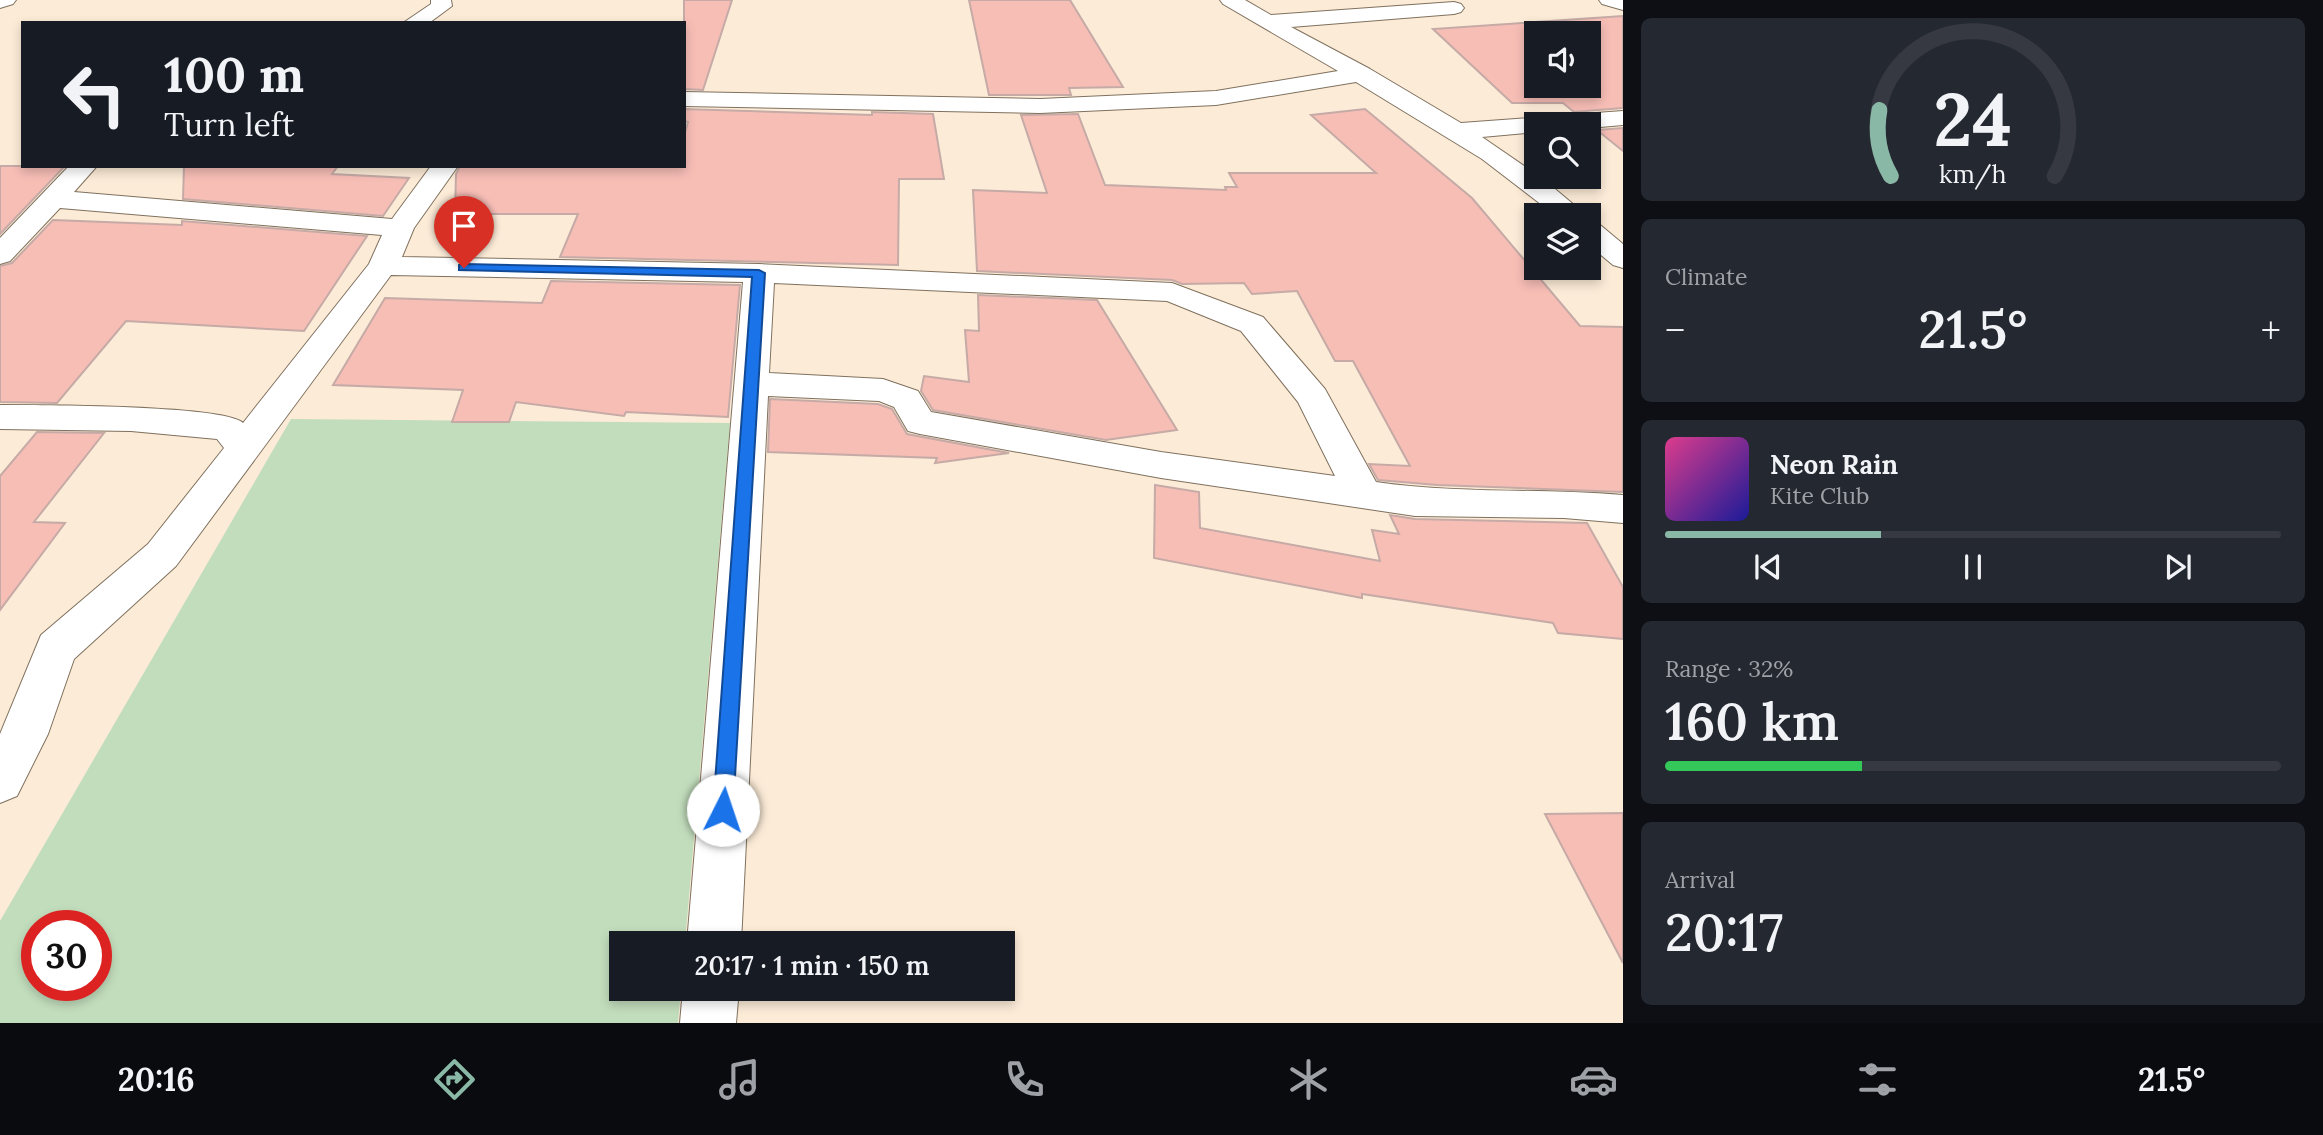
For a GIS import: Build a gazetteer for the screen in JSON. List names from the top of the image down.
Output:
{
  "page": {
    "turn": ["100 m", "Turn left"],
    "tile": [
      "Climate",
      ["Range · 32%", "160 km"],
      ["Arrival", "20:17"]
    ],
    "heat": ["−", "21.5°", "+"],
    "song": ["Neon Rain", "Kite Club"],
    "limit": "30",
    "trip": "20:17 · 1 min · 150 m",
    "tabs": ["20:16", "21.5°"],
    "gauge": ["24", "km/h"]
  }
}
